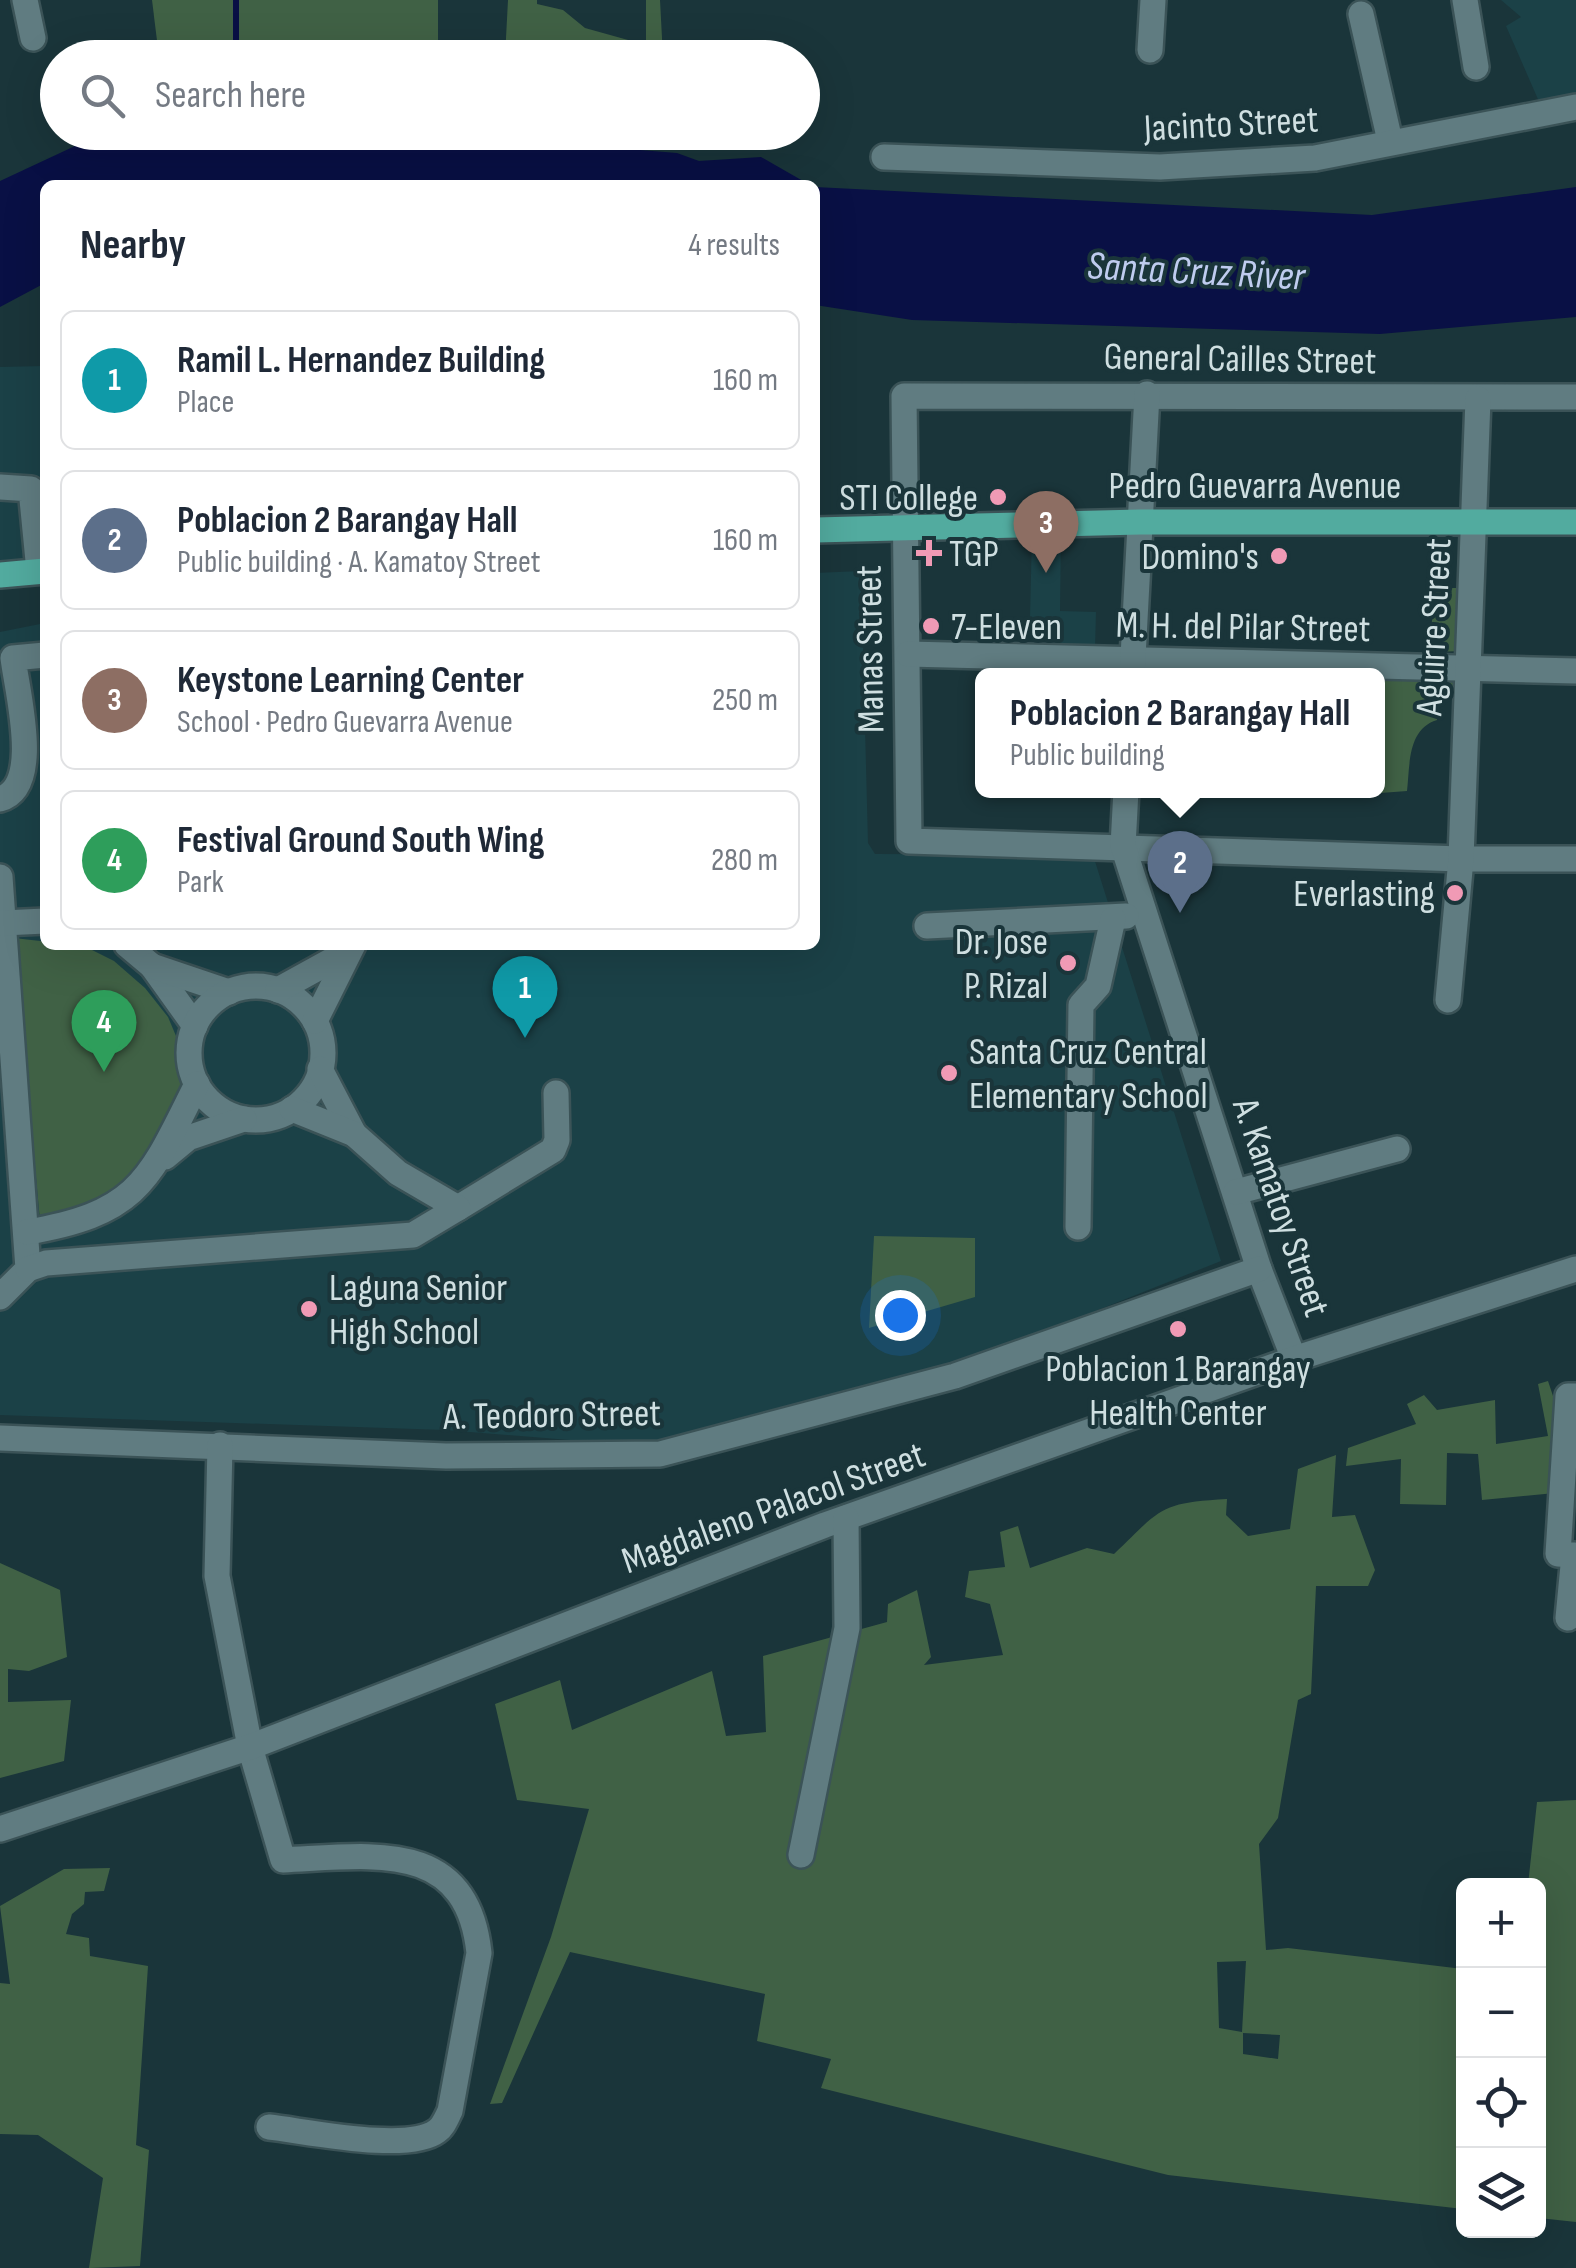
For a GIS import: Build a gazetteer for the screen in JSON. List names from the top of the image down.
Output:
{
  "streets": {
    "main road": ["Pedro Guevarra Avenue"],
    "street": [
      "Jacinto Street",
      "General Cailles Street",
      "M. H. del Pilar Street",
      "Aguirre Street",
      "Manas Street",
      "A. Kamatoy Street",
      "A. Teodoro Street",
      "Magdaleno Palacol Street"
    ]
  },
  "crossings": [
    ["General Cailles Street", "Aguirre Street"],
    ["General Cailles Street", "Manas Street"],
    ["Pedro Guevarra Avenue", "Aguirre Street"],
    ["Pedro Guevarra Avenue", "Manas Street"],
    ["M. H. del Pilar Street", "Aguirre Street"],
    ["M. H. del Pilar Street", "Manas Street"],
    ["Manas Street", "A. Kamatoy Street"],
    ["A. Kamatoy Street", "A. Teodoro Street"],
    ["A. Kamatoy Street", "Magdaleno Palacol Street"]
  ],
  "water": ["Santa Cruz River"],
  "places": {
    "other": [
      "STI College",
      "Domino's",
      "7-Eleven",
      "Everlasting",
      "Dr. Jose P. Rizal",
      "Santa Cruz Central Elementary School",
      "Laguna Senior High School",
      "Poblacion 1 Barangay Health Center"
    ],
    "health": ["TGP"]
  },
  "page": {
    "search": "Search here",
    "heading": ["Nearby", "4 results"],
    "list": [
      {
        "mark": "1",
        "name": "Ramil L. Hernandez Building",
        "note": "Place",
        "value": "160 m"
      },
      {
        "mark": "2",
        "name": "Poblacion 2 Barangay Hall",
        "note": "Public building · A. Kamatoy Street",
        "value": "160 m"
      },
      {
        "mark": "3",
        "name": "Keystone Learning Center",
        "note": "School · Pedro Guevarra Avenue",
        "value": "250 m"
      },
      {
        "mark": "4",
        "name": "Festival Ground South Wing",
        "note": "Park",
        "value": "280 m"
      }
    ],
    "pins": [
      "3",
      "2",
      "1",
      "4"
    ],
    "popup": ["Poblacion 2 Barangay Hall", "Public building"],
    "map_buttons": ["+", "−"]
  }
}
